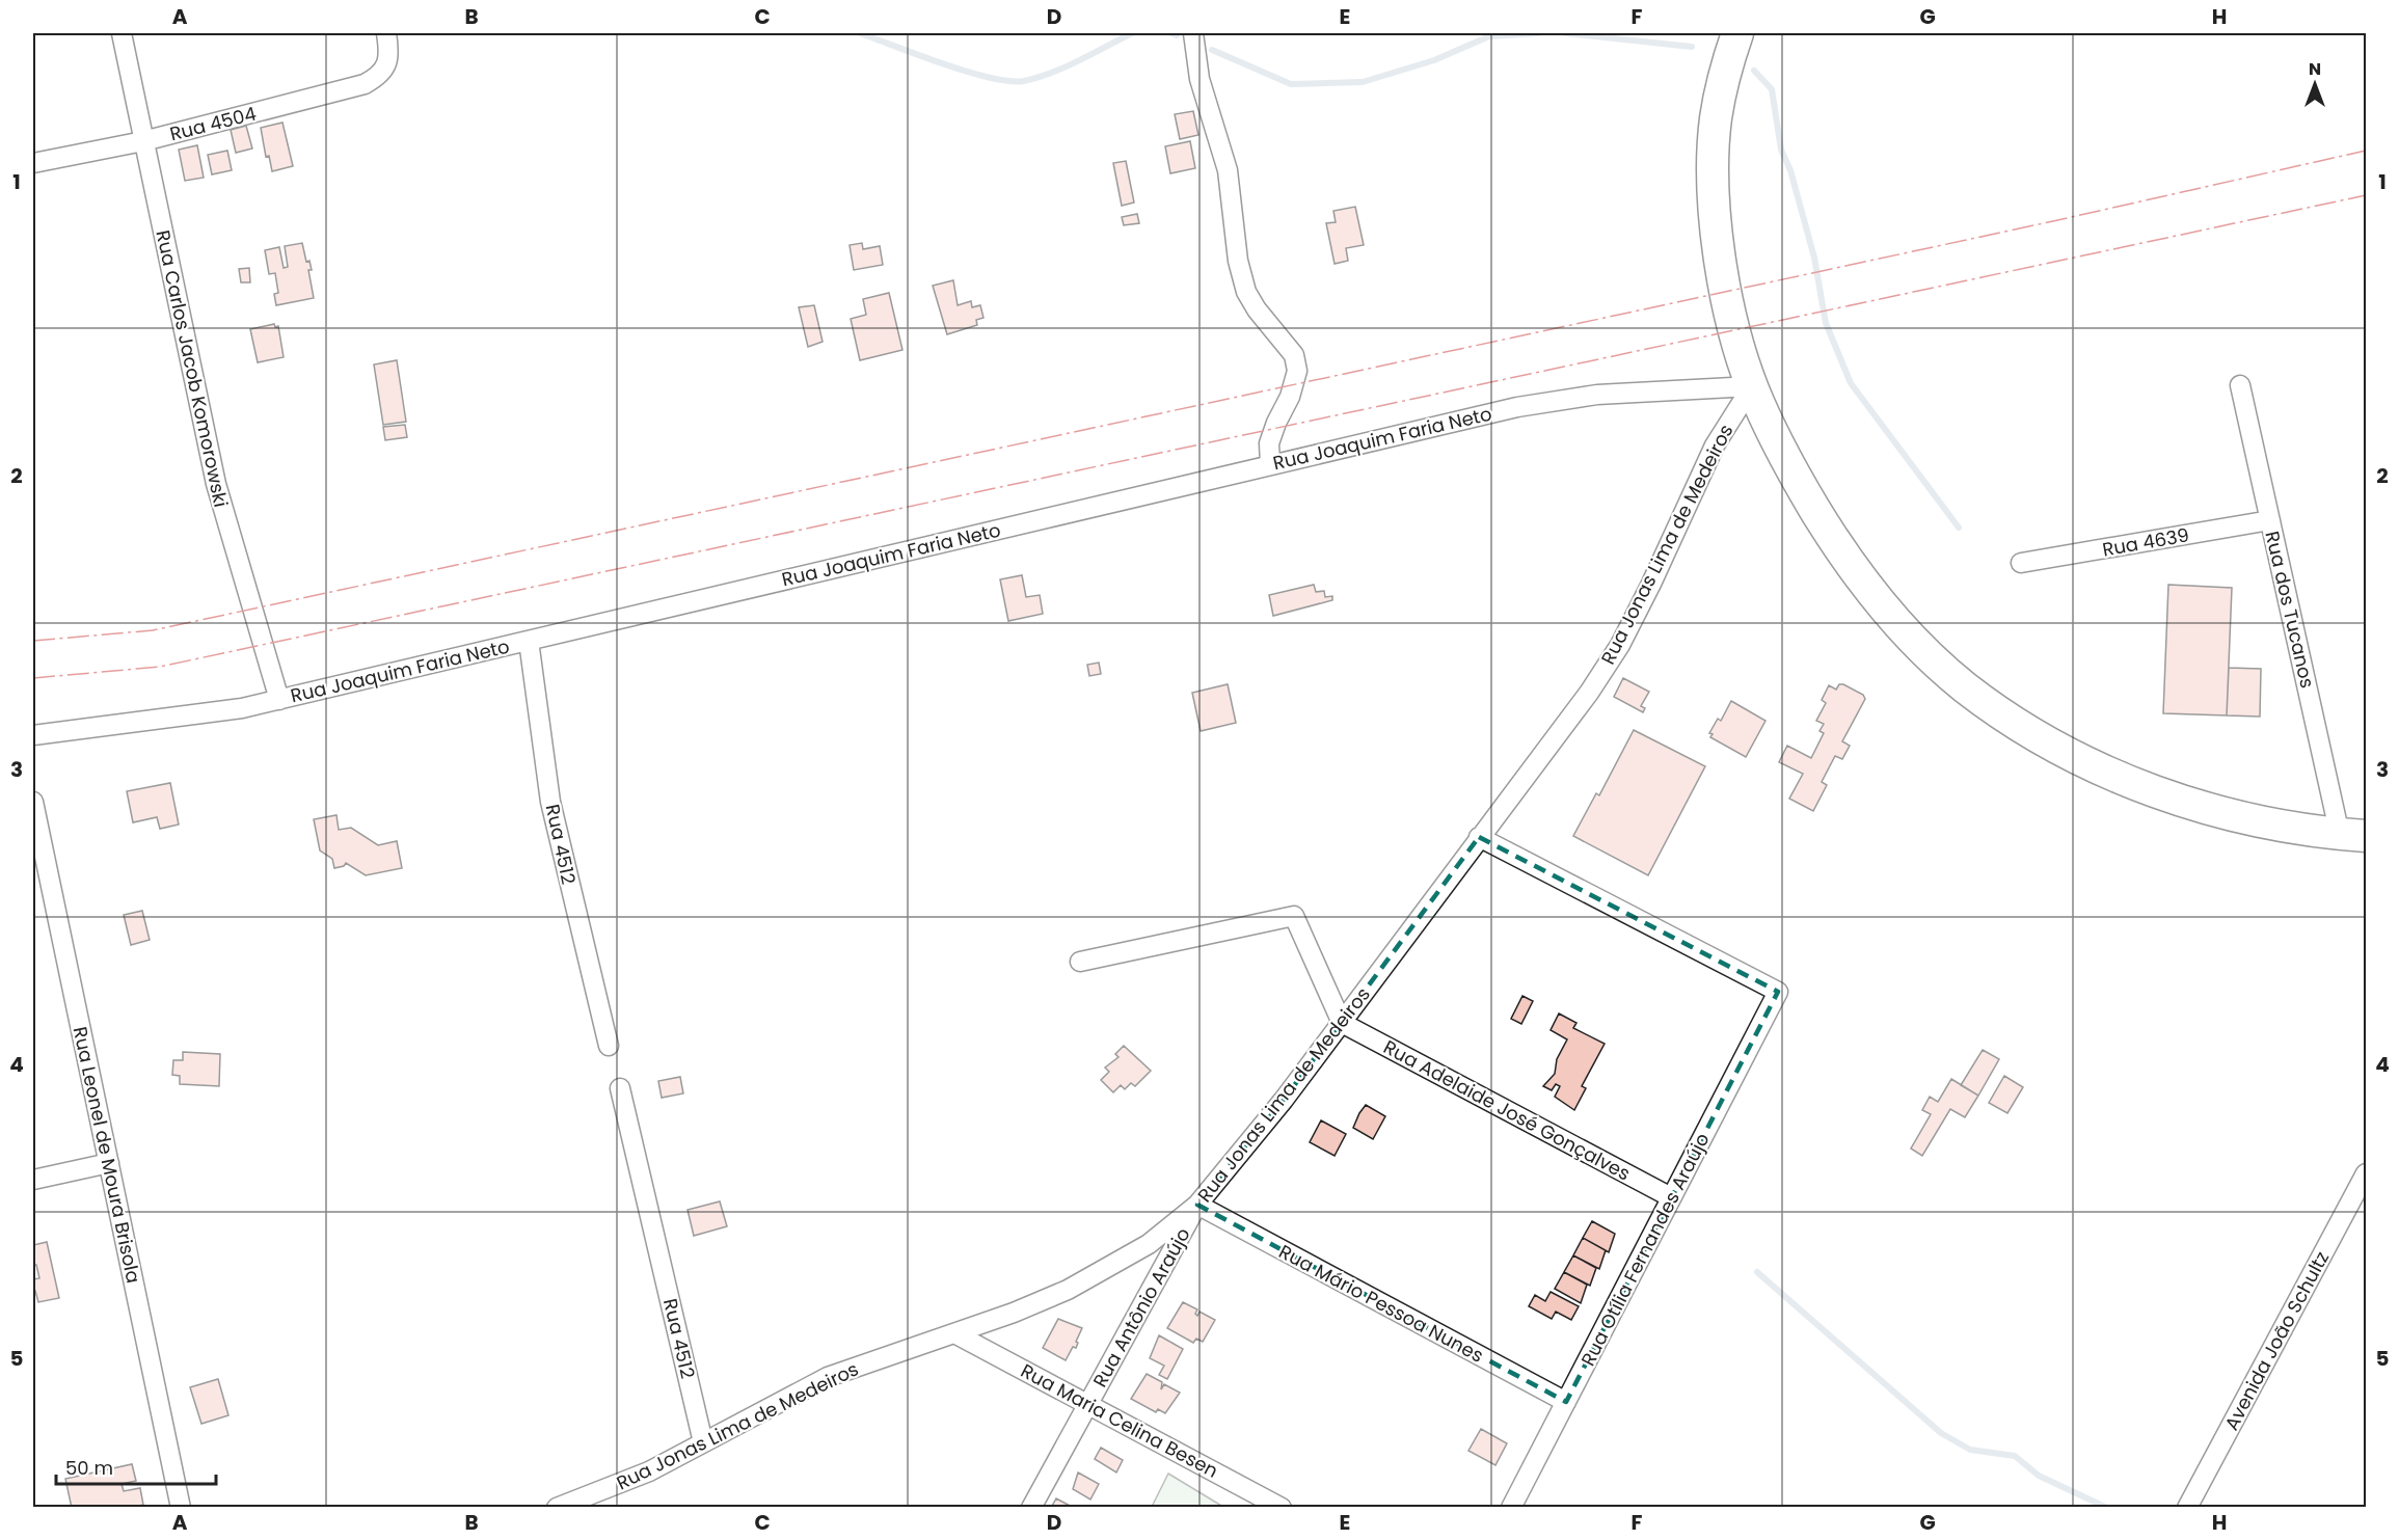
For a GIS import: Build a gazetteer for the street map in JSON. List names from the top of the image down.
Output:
{
  "streets": {
    "street": [
      "Rua 4504",
      "Rua Carlos Jacob Komorowski",
      "Rua Joaquim Faria Neto",
      "Rua 4639",
      "Rua Jonas Lima de Medeiros",
      "Rua dos Tucanos",
      "Rua 4512",
      "Rua Adelaide José Gonçalves",
      "Rua Leonel de Moura Brisola",
      "Rua Otília Fernandes Araújo",
      "Rua Mário Pessoa Nunes",
      "Rua Antônio Araújo",
      "Avenida João Schultz",
      "Rua Maria Celina Besen"
    ]
  },
  "crossings": [
    ["Rua 4504", "Rua Carlos Jacob Komorowski"],
    ["Rua Carlos Jacob Komorowski", "Rua Joaquim Faria Neto"],
    ["Rua Joaquim Faria Neto", "Rua Jonas Lima de Medeiros"],
    ["Rua Joaquim Faria Neto", "Rua 4512"],
    ["Rua 4639", "Rua dos Tucanos"],
    ["Rua Jonas Lima de Medeiros", "Rua 4512"],
    ["Rua Jonas Lima de Medeiros", "Rua Adelaide José Gonçalves"],
    ["Rua Jonas Lima de Medeiros", "Rua Otília Fernandes Araújo"],
    ["Rua Jonas Lima de Medeiros", "Rua Mário Pessoa Nunes"],
    ["Rua Jonas Lima de Medeiros", "Rua Antônio Araújo"],
    ["Rua Jonas Lima de Medeiros", "Rua Maria Celina Besen"],
    ["Rua Adelaide José Gonçalves", "Rua Otília Fernandes Araújo"],
    ["Rua Otília Fernandes Araújo", "Rua Mário Pessoa Nunes"],
    ["Rua Mário Pessoa Nunes", "Rua Antônio Araújo"],
    ["Rua Antônio Araújo", "Rua Maria Celina Besen"]
  ],
  "scale_bar": "50 m",
  "north": "top",
  "grid": {
    "columns": [
      "A",
      "B",
      "C",
      "D",
      "E",
      "F",
      "G",
      "H"
    ],
    "rows": [
      "1",
      "2",
      "3",
      "4",
      "5"
    ]
  }
}
